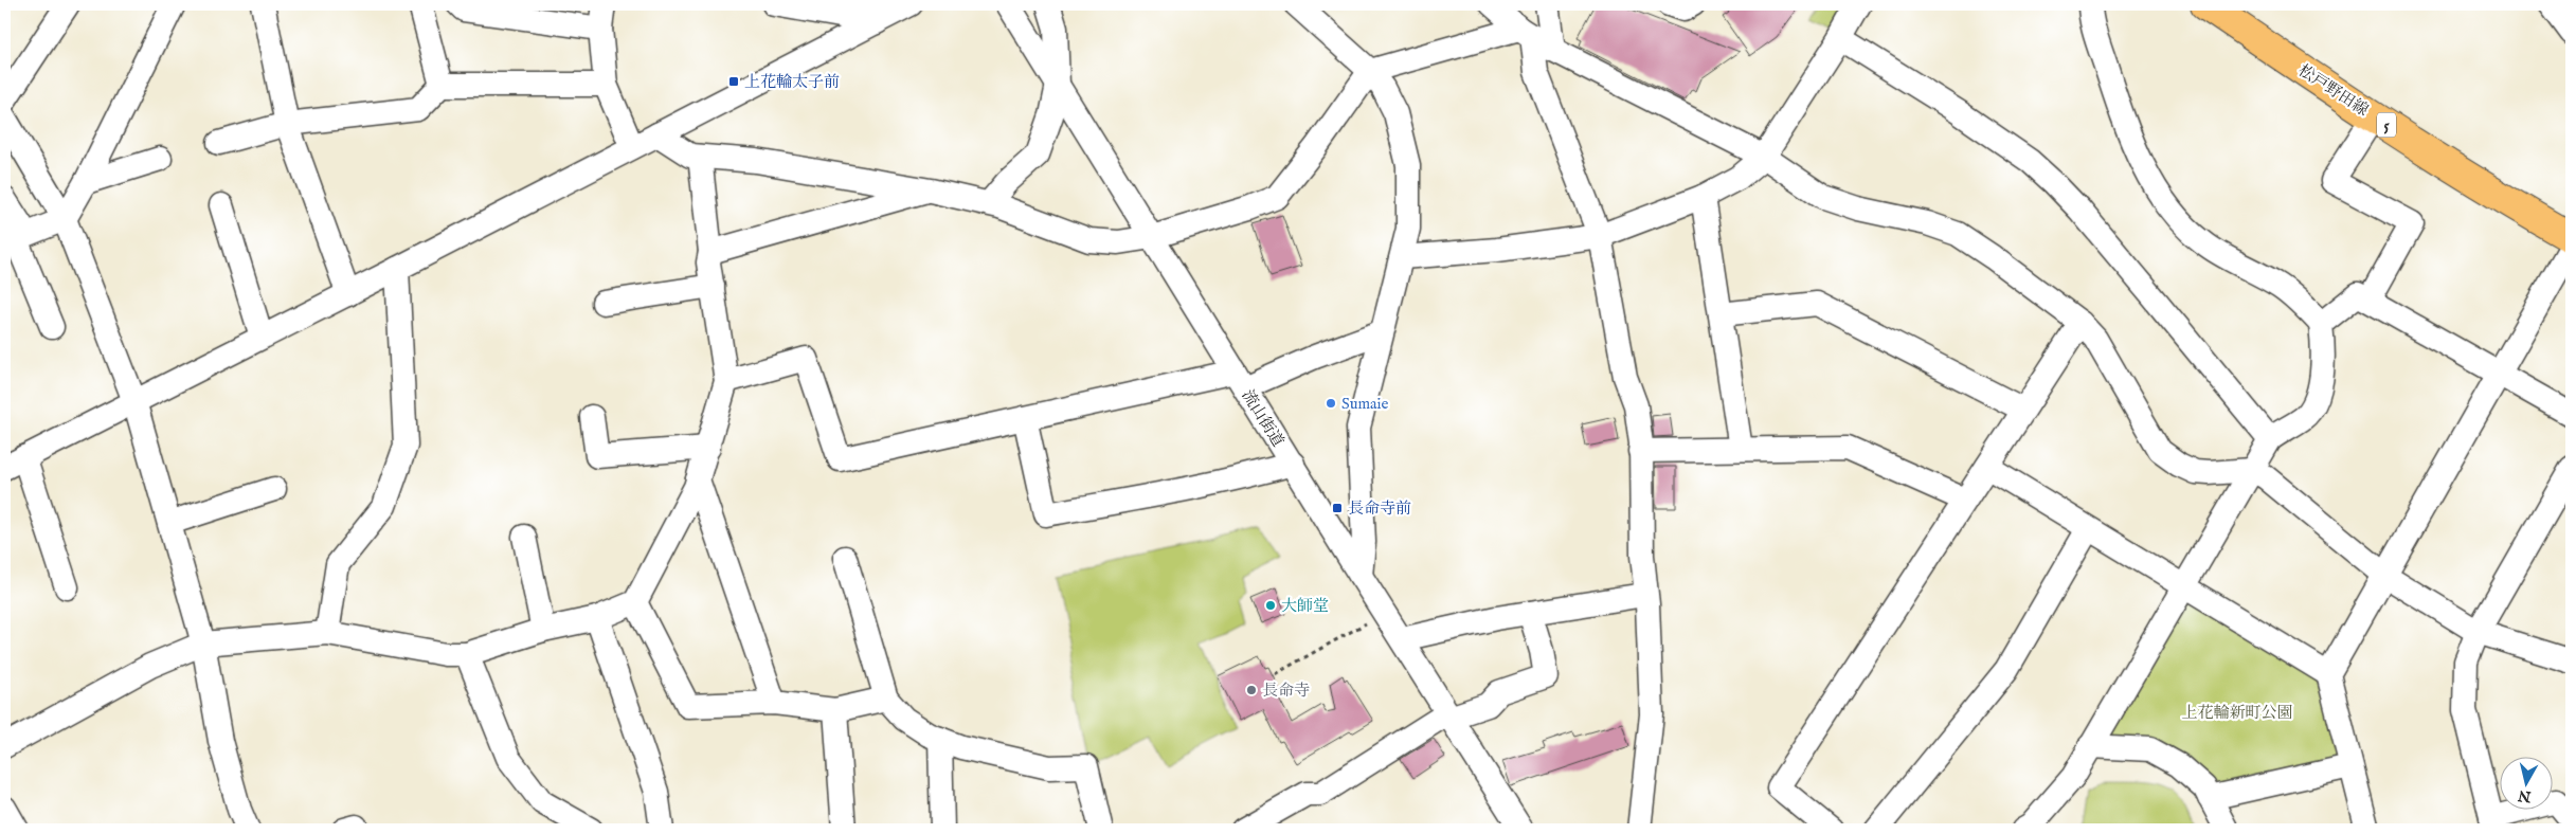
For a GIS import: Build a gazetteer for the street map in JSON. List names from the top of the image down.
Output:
{
  "streets": {
    "main road": ["松戸野田線", "5"],
    "street": ["流山街道"]
  },
  "parks": ["上花輪新町公園"],
  "places": {
    "transit": ["上花輪太子前", "長命寺前"],
    "other": ["Sumaie", "大師堂", "長命寺"]
  },
  "north": "bottom"
}
